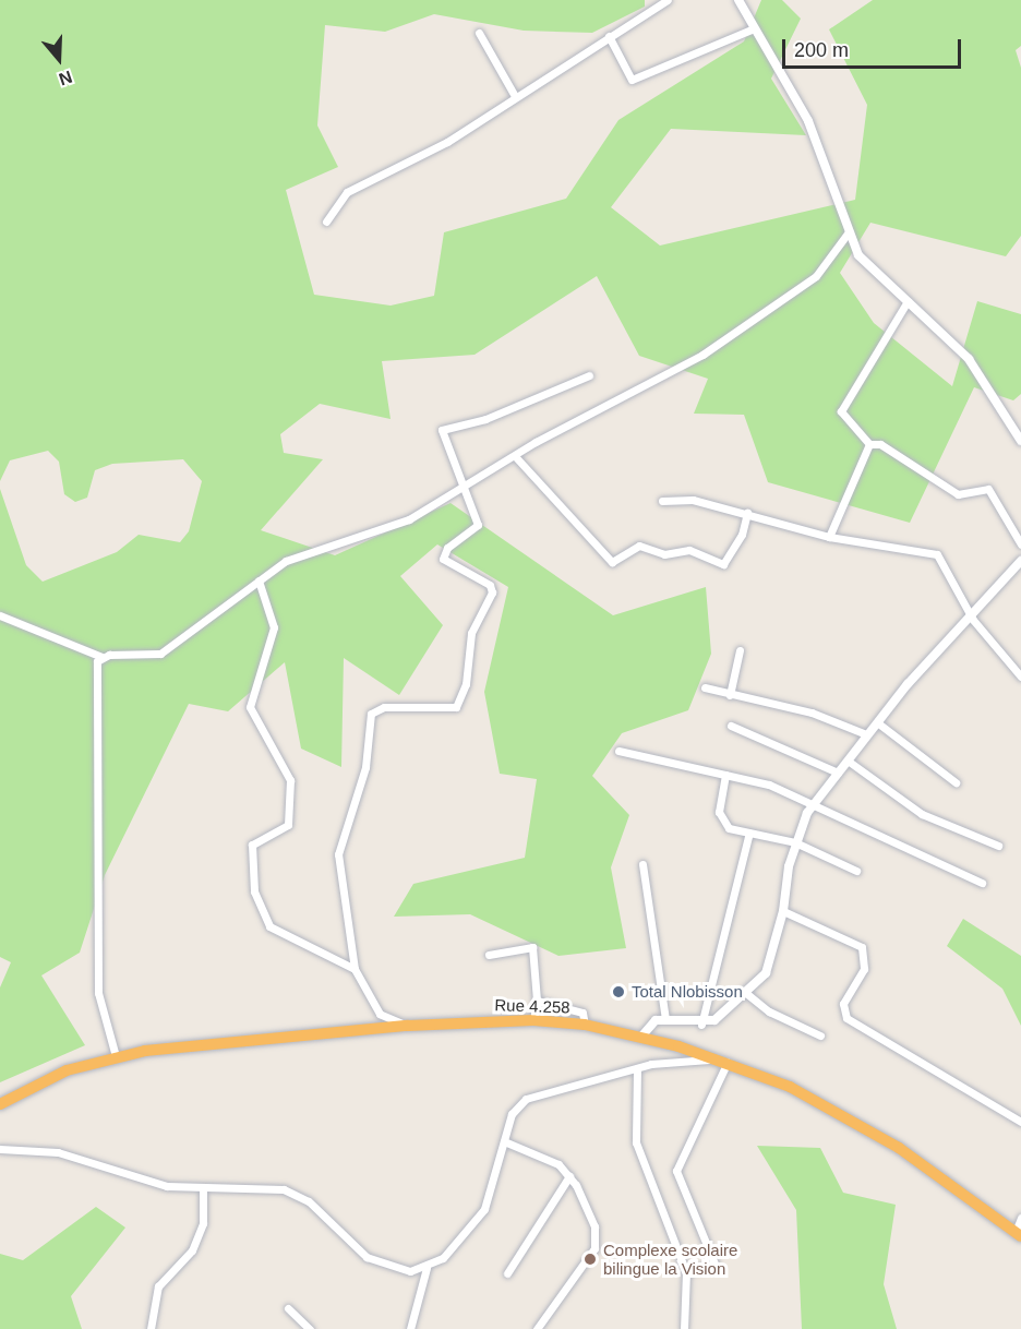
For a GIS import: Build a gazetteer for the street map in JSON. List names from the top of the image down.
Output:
{
  "streets": {
    "highway": ["Rue 4.258"]
  },
  "places": ["Total Nlobisson", "Complexe scolaire bilingue la Vision"],
  "scale_bar": "200 m",
  "north": "bottom"
}
